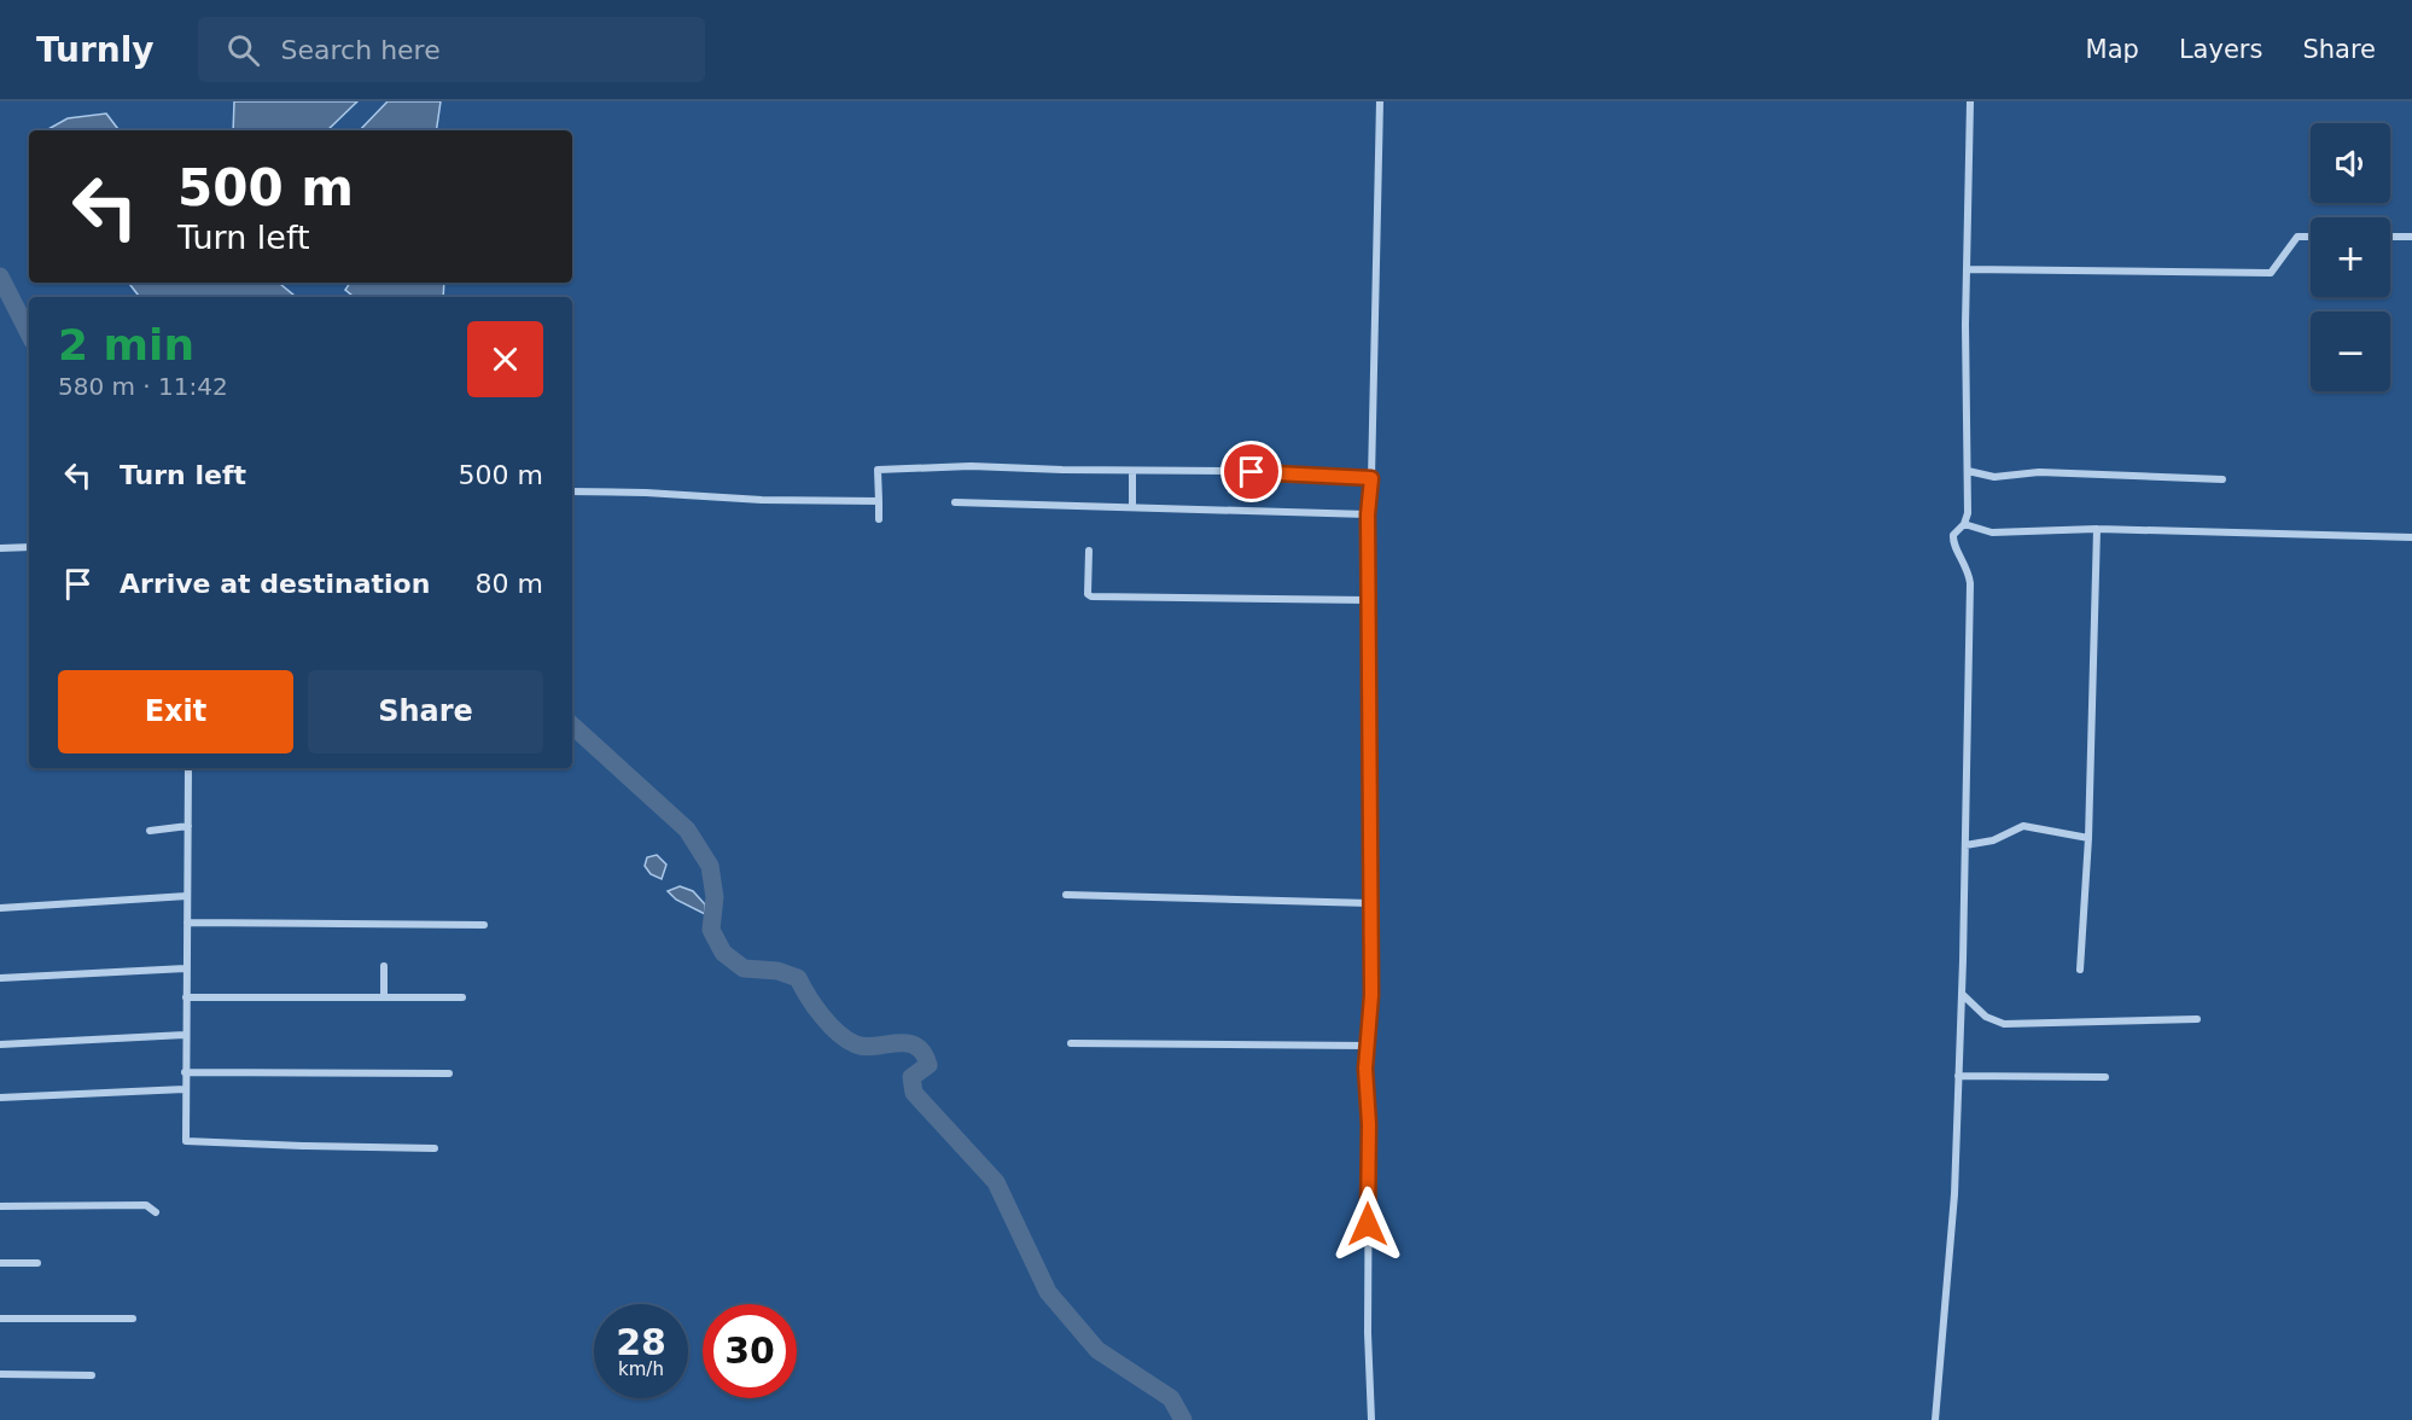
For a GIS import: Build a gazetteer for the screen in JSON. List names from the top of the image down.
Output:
{
  "page": {
    "header": "Turnly",
    "search": "Search here",
    "nav": ["Map", "Layers", "Share"],
    "map_buttons": ["+", "−"],
    "turn": ["500 m", "Turn left"],
    "heading": ["2 min", "580 m · 11:42"],
    "list": [
      {
        "name": "Turn left",
        "value": "500 m"
      },
      {
        "name": "Arrive at destination",
        "value": "80 m"
      }
    ],
    "buttons": ["Exit", "Share"],
    "speed": "28 km/h",
    "limit": "30"
  }
}
